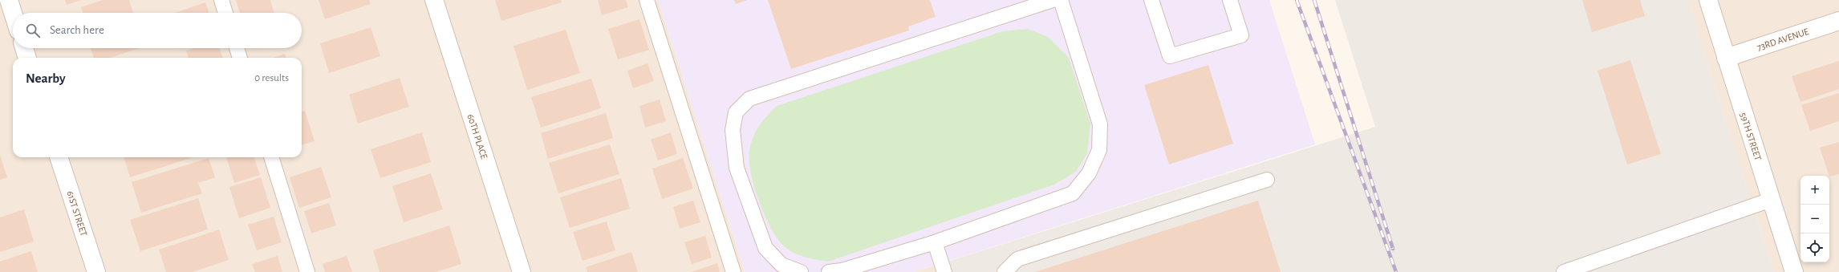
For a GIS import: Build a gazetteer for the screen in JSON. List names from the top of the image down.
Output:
{
  "streets": {
    "street": [
      "73RD AVENUE",
      "60TH PLACE",
      "59TH STREET",
      "61ST STREET"
    ]
  },
  "crossings": [
    ["73RD AVENUE", "59TH STREET"]
  ],
  "page": {
    "search": "Search here",
    "heading": ["Nearby", "0 results"],
    "map_buttons": ["+", "−"]
  }
}
